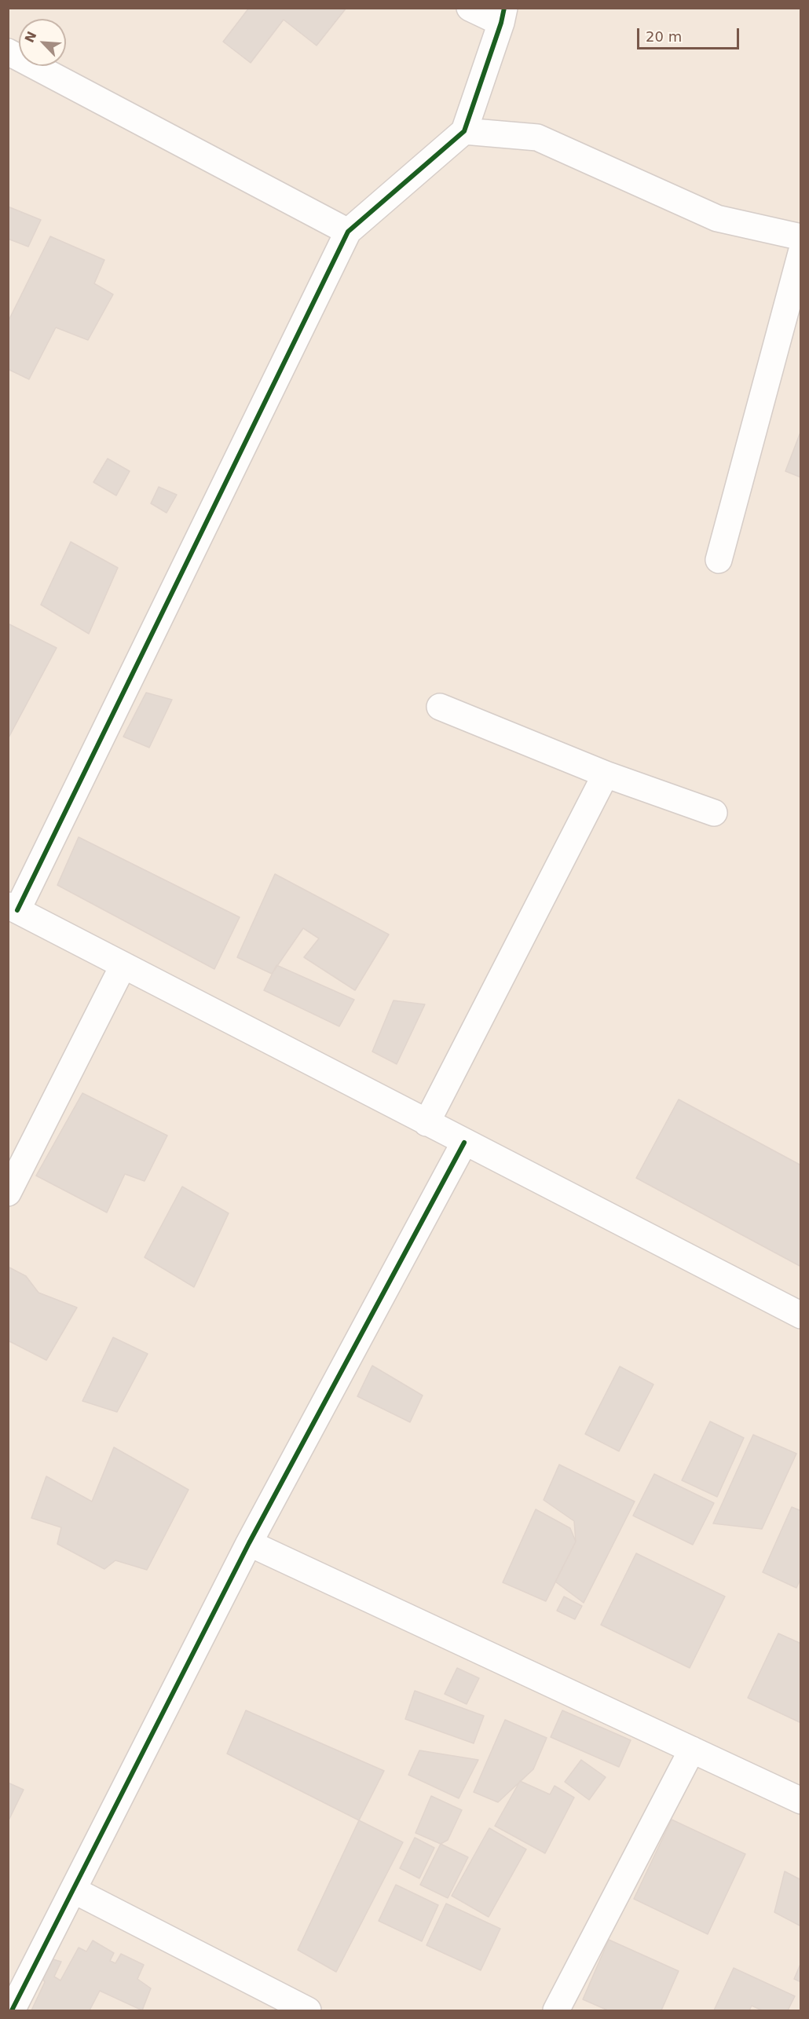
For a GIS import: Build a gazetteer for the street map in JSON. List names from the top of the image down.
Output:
{
  "scale_bar": "20 m",
  "north": "top left"
}
